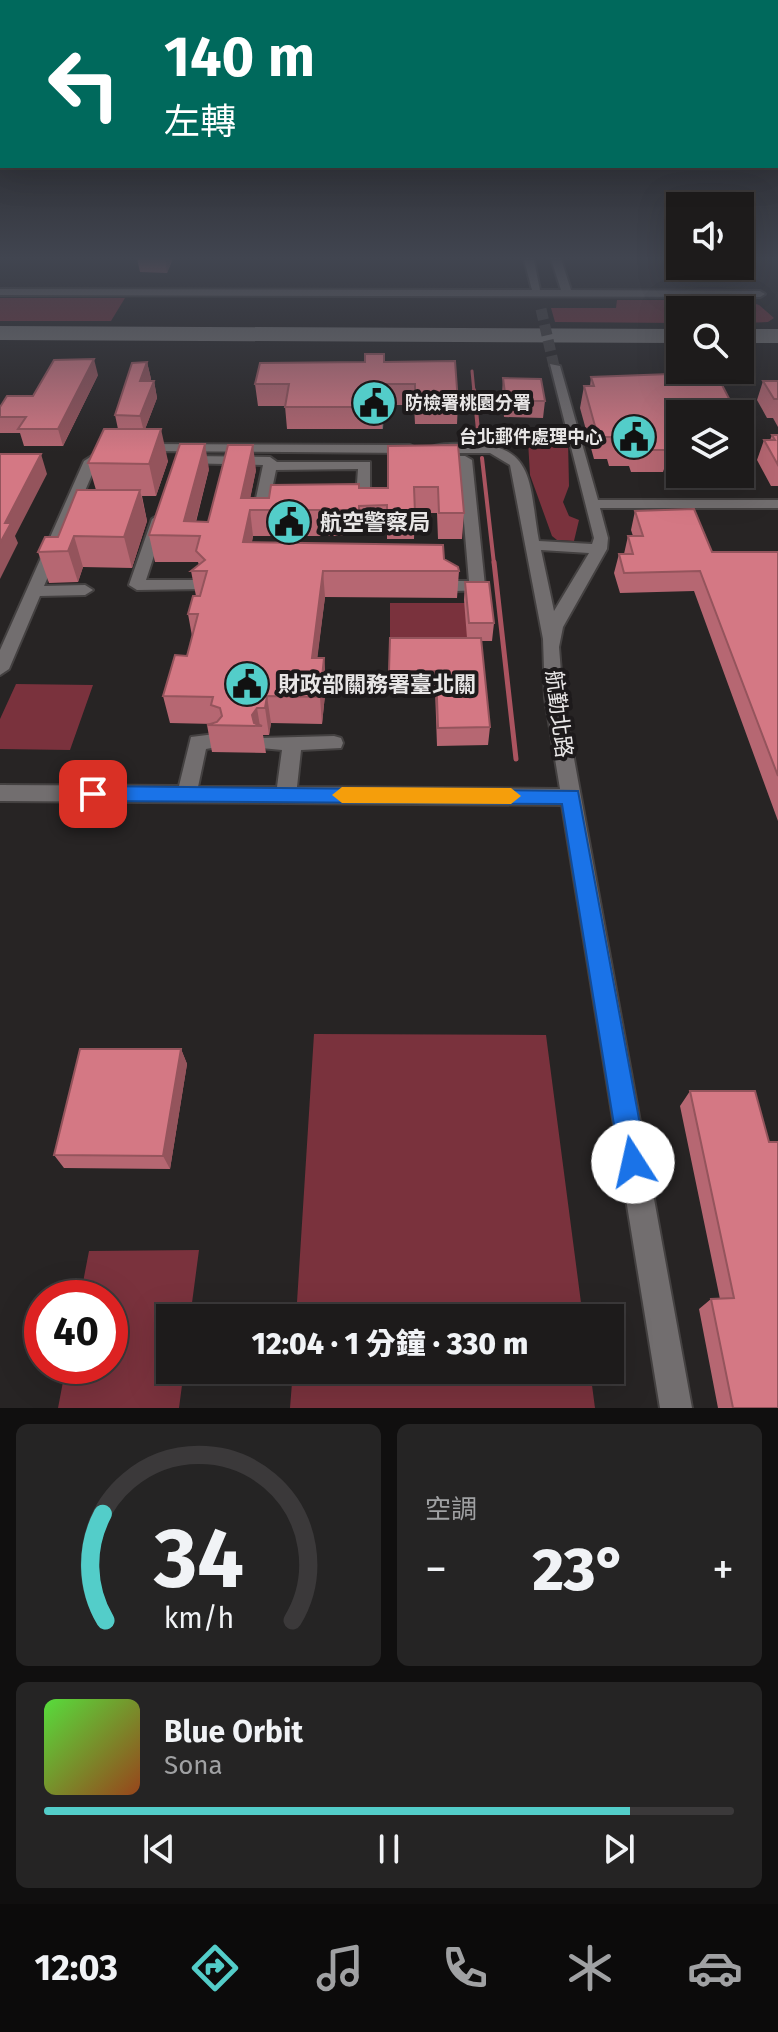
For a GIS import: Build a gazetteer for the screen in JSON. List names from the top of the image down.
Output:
{
  "streets": {
    "street": ["航勤北路"]
  },
  "places": {
    "public building": [
      "防檢署桃園分署",
      "台北郵件處理中心",
      "航空警察局",
      "財政部關務署臺北關"
    ]
  },
  "page": {
    "turn": ["140 m", "左轉"],
    "limit": "40",
    "trip": "12:04 · 1 分鐘 · 330 m",
    "tile": "空調",
    "heat": ["−", "23°", "+"],
    "song": ["Blue Orbit", "Sona"],
    "tabs": "12:03",
    "gauge": ["34", "km/h"]
  }
}
